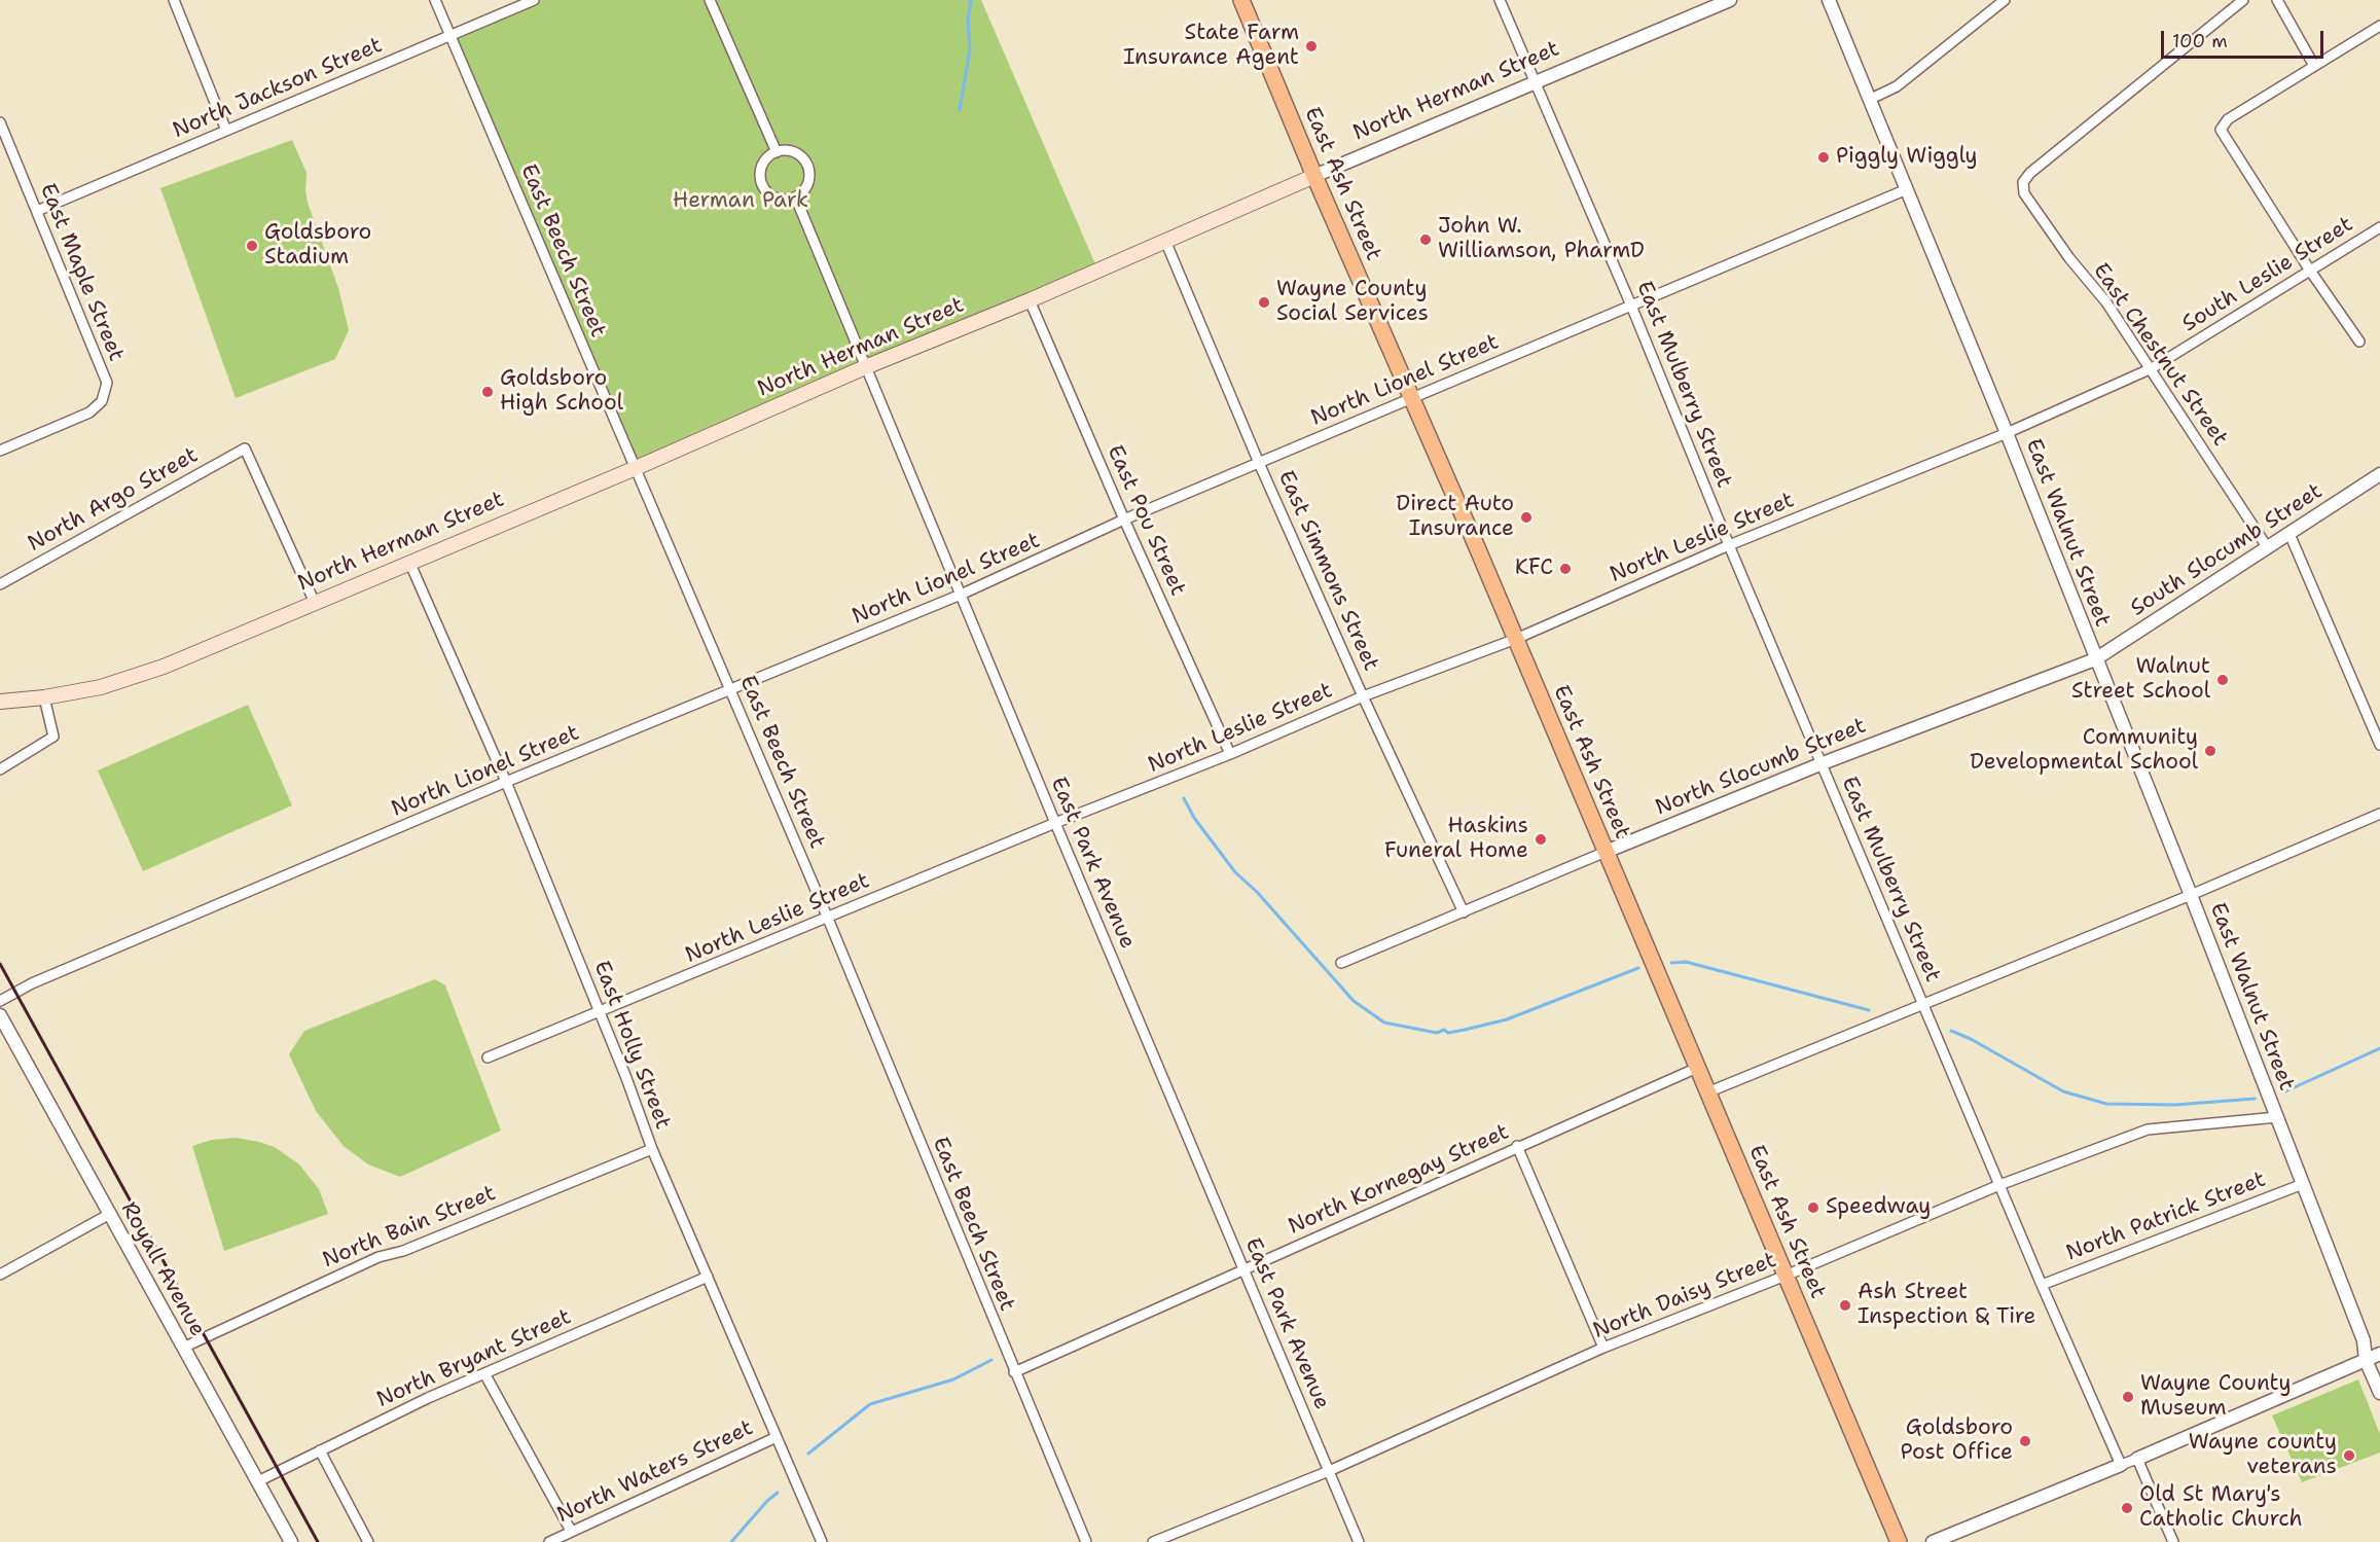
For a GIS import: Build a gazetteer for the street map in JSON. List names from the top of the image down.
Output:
{
  "streets": {
    "main road": ["North Herman Street", "East Ash Street"],
    "street": [
      "North Jackson Street",
      "East Beech Street",
      "East Maple Street",
      "South Leslie Street",
      "East Chestnut Street",
      "North Lionel Street",
      "East Mulberry Street",
      "North Argo Street",
      "East Pou Street",
      "East Walnut Street",
      "North Leslie Street",
      "South Slocumb Street",
      "East Simmons Street",
      "North Slocumb Street",
      "East Park Avenue",
      "East Holly Street",
      "North Kornegay Street",
      "North Patrick Street",
      "North Bain Street",
      "Royall Avenue",
      "North Daisy Street",
      "North Bryant Street",
      "North Waters Street"
    ]
  },
  "crossings": [
    ["North Jackson Street", "East Beech Street"],
    ["North Jackson Street", "East Maple Street"],
    ["North Herman Street", "East Ash Street"],
    ["North Herman Street", "East Beech Street"],
    ["North Herman Street", "East Mulberry Street"],
    ["North Herman Street", "North Argo Street"],
    ["North Herman Street", "East Pou Street"],
    ["North Herman Street", "East Simmons Street"],
    ["North Herman Street", "East Park Avenue"],
    ["North Herman Street", "East Holly Street"],
    ["East Ash Street", "North Lionel Street"],
    ["East Ash Street", "North Leslie Street"],
    ["East Ash Street", "North Slocumb Street"],
    ["East Ash Street", "North Kornegay Street"],
    ["East Ash Street", "North Daisy Street"],
    ["East Beech Street", "North Lionel Street"],
    ["East Beech Street", "North Leslie Street"],
    ["East Beech Street", "North Kornegay Street"],
    ["South Leslie Street", "East Chestnut Street"],
    ["South Leslie Street", "East Walnut Street"],
    ["South Leslie Street", "North Leslie Street"],
    ["East Chestnut Street", "South Slocumb Street"],
    ["North Lionel Street", "East Mulberry Street"],
    ["North Lionel Street", "East Pou Street"],
    ["North Lionel Street", "East Walnut Street"],
    ["North Lionel Street", "East Simmons Street"],
    ["North Lionel Street", "East Park Avenue"],
    ["North Lionel Street", "East Holly Street"],
    ["East Mulberry Street", "North Leslie Street"],
    ["East Mulberry Street", "North Slocumb Street"],
    ["East Mulberry Street", "North Patrick Street"],
    ["East Mulberry Street", "North Daisy Street"],
    ["East Pou Street", "North Leslie Street"],
    ["East Walnut Street", "North Leslie Street"],
    ["East Walnut Street", "South Slocumb Street"],
    ["East Walnut Street", "North Slocumb Street"],
    ["East Walnut Street", "North Patrick Street"],
    ["East Walnut Street", "North Daisy Street"],
    ["North Leslie Street", "East Simmons Street"],
    ["North Leslie Street", "East Park Avenue"],
    ["North Leslie Street", "East Holly Street"],
    ["South Slocumb Street", "North Slocumb Street"],
    ["East Simmons Street", "North Slocumb Street"],
    ["East Park Avenue", "North Kornegay Street"],
    ["East Park Avenue", "North Daisy Street"],
    ["East Holly Street", "North Bain Street"],
    ["East Holly Street", "North Bryant Street"],
    ["East Holly Street", "North Waters Street"],
    ["North Bain Street", "Royall Avenue"],
    ["Royall Avenue", "North Bryant Street"]
  ],
  "parks": ["Herman Park"],
  "places": [
    "State Farm Insurance Agent",
    "Piggly Wiggly",
    "John W. Williamson, PharmD",
    "Goldsboro Stadium",
    "Wayne County Social Services",
    "Goldsboro High School",
    "Direct Auto Insurance",
    "KFC",
    "Walnut Street School",
    "Community Developmental School",
    "Haskins Funeral Home",
    "Speedway",
    "Ash Street Inspection & Tire",
    "Wayne County Museum",
    "Goldsboro Post Office",
    "Wayne county veterans",
    "Old St Mary's Catholic Church"
  ],
  "scale_bar": "100 m"
}
